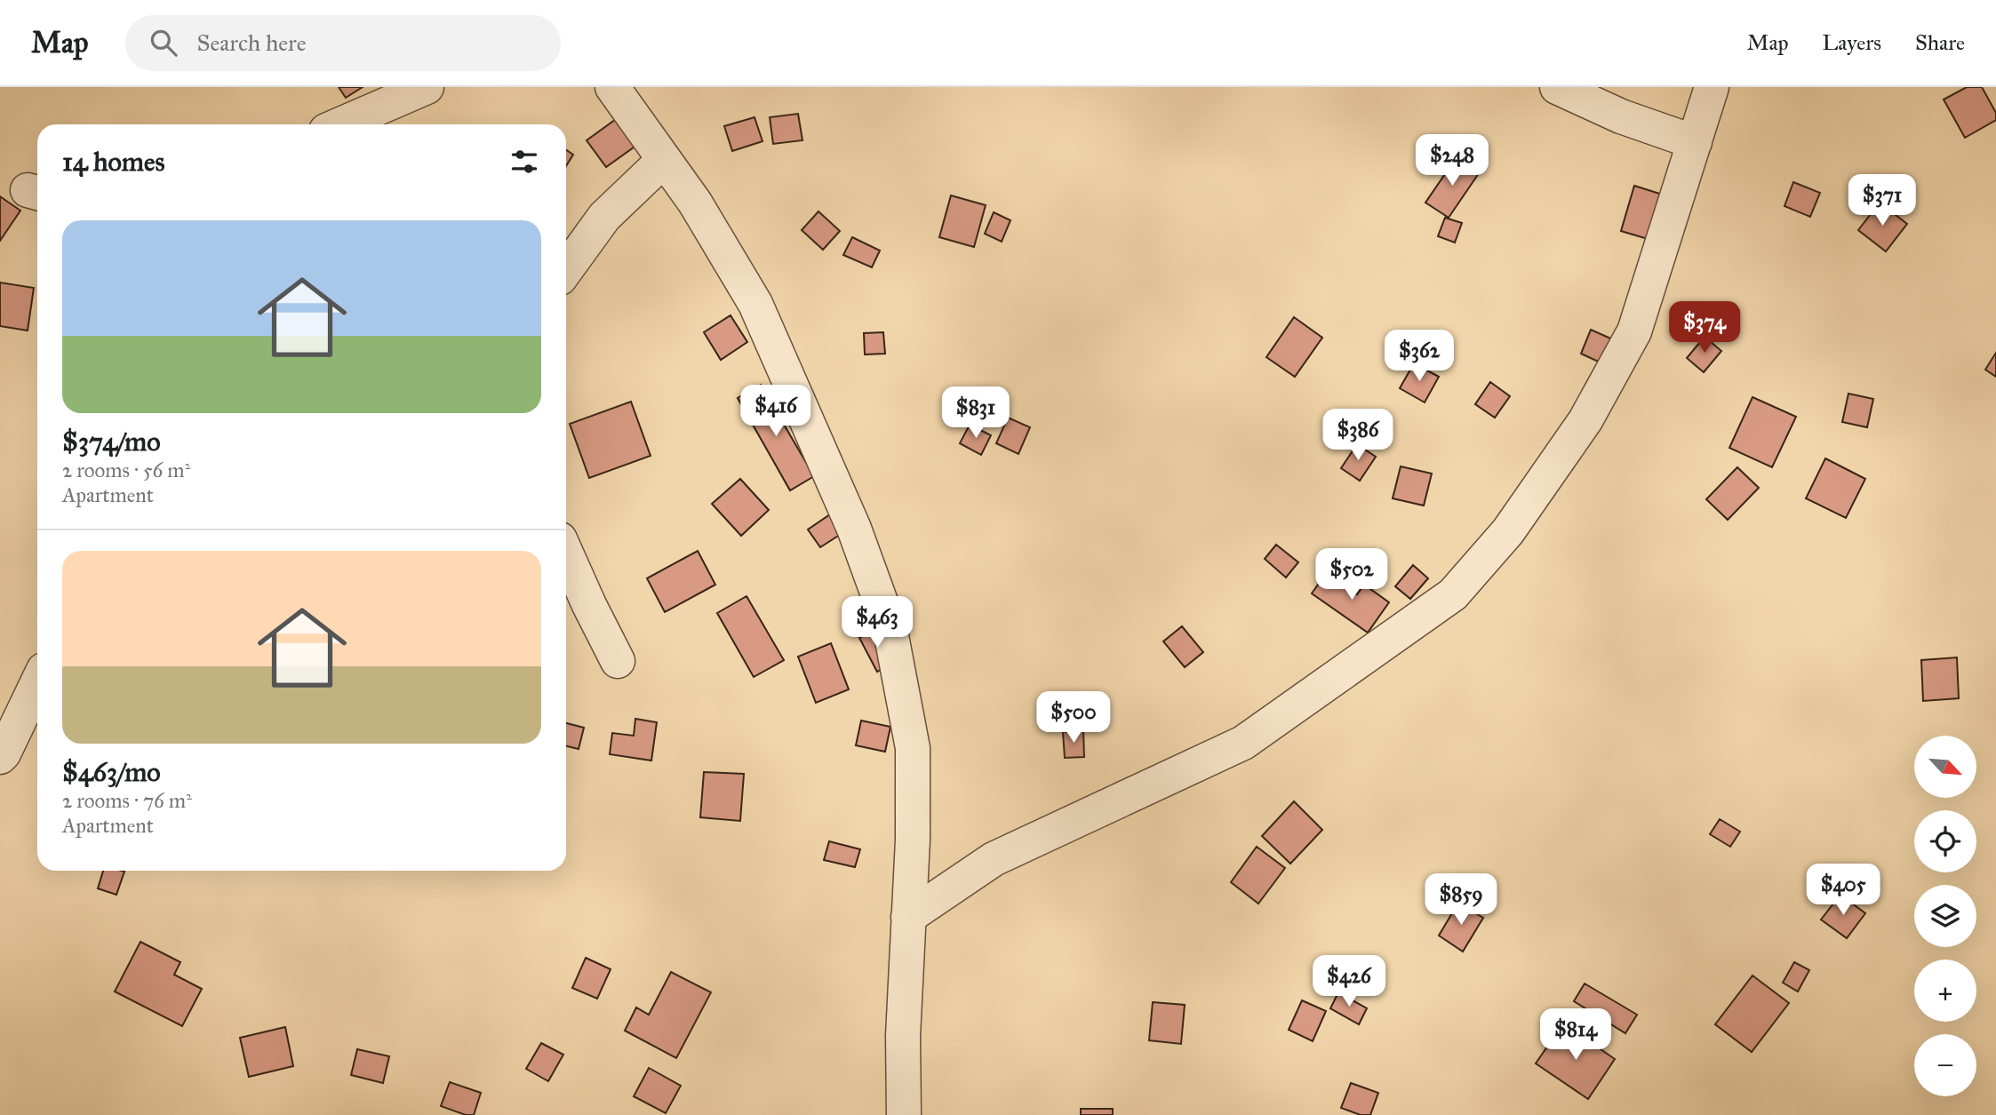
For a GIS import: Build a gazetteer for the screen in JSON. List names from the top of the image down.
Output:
{
  "north": "bottom right",
  "page": {
    "header": "Map",
    "search": "Search here",
    "nav": ["Map", "Layers", "Share"],
    "heading": "14 homes",
    "price": [
      "$248",
      "$371",
      "$374",
      "$362",
      "$416",
      "$831",
      "$386",
      "$502",
      "$463",
      "$500",
      "$405",
      "$859",
      "$426",
      "$814"
    ],
    "list": [
      {
        "name": "$374/mo",
        "note": "2 rooms · 56 m² · Apartment"
      },
      {
        "name": "$463/mo",
        "note": "2 rooms · 76 m² · Apartment"
      }
    ],
    "map_buttons": ["+", "−"]
  }
}
